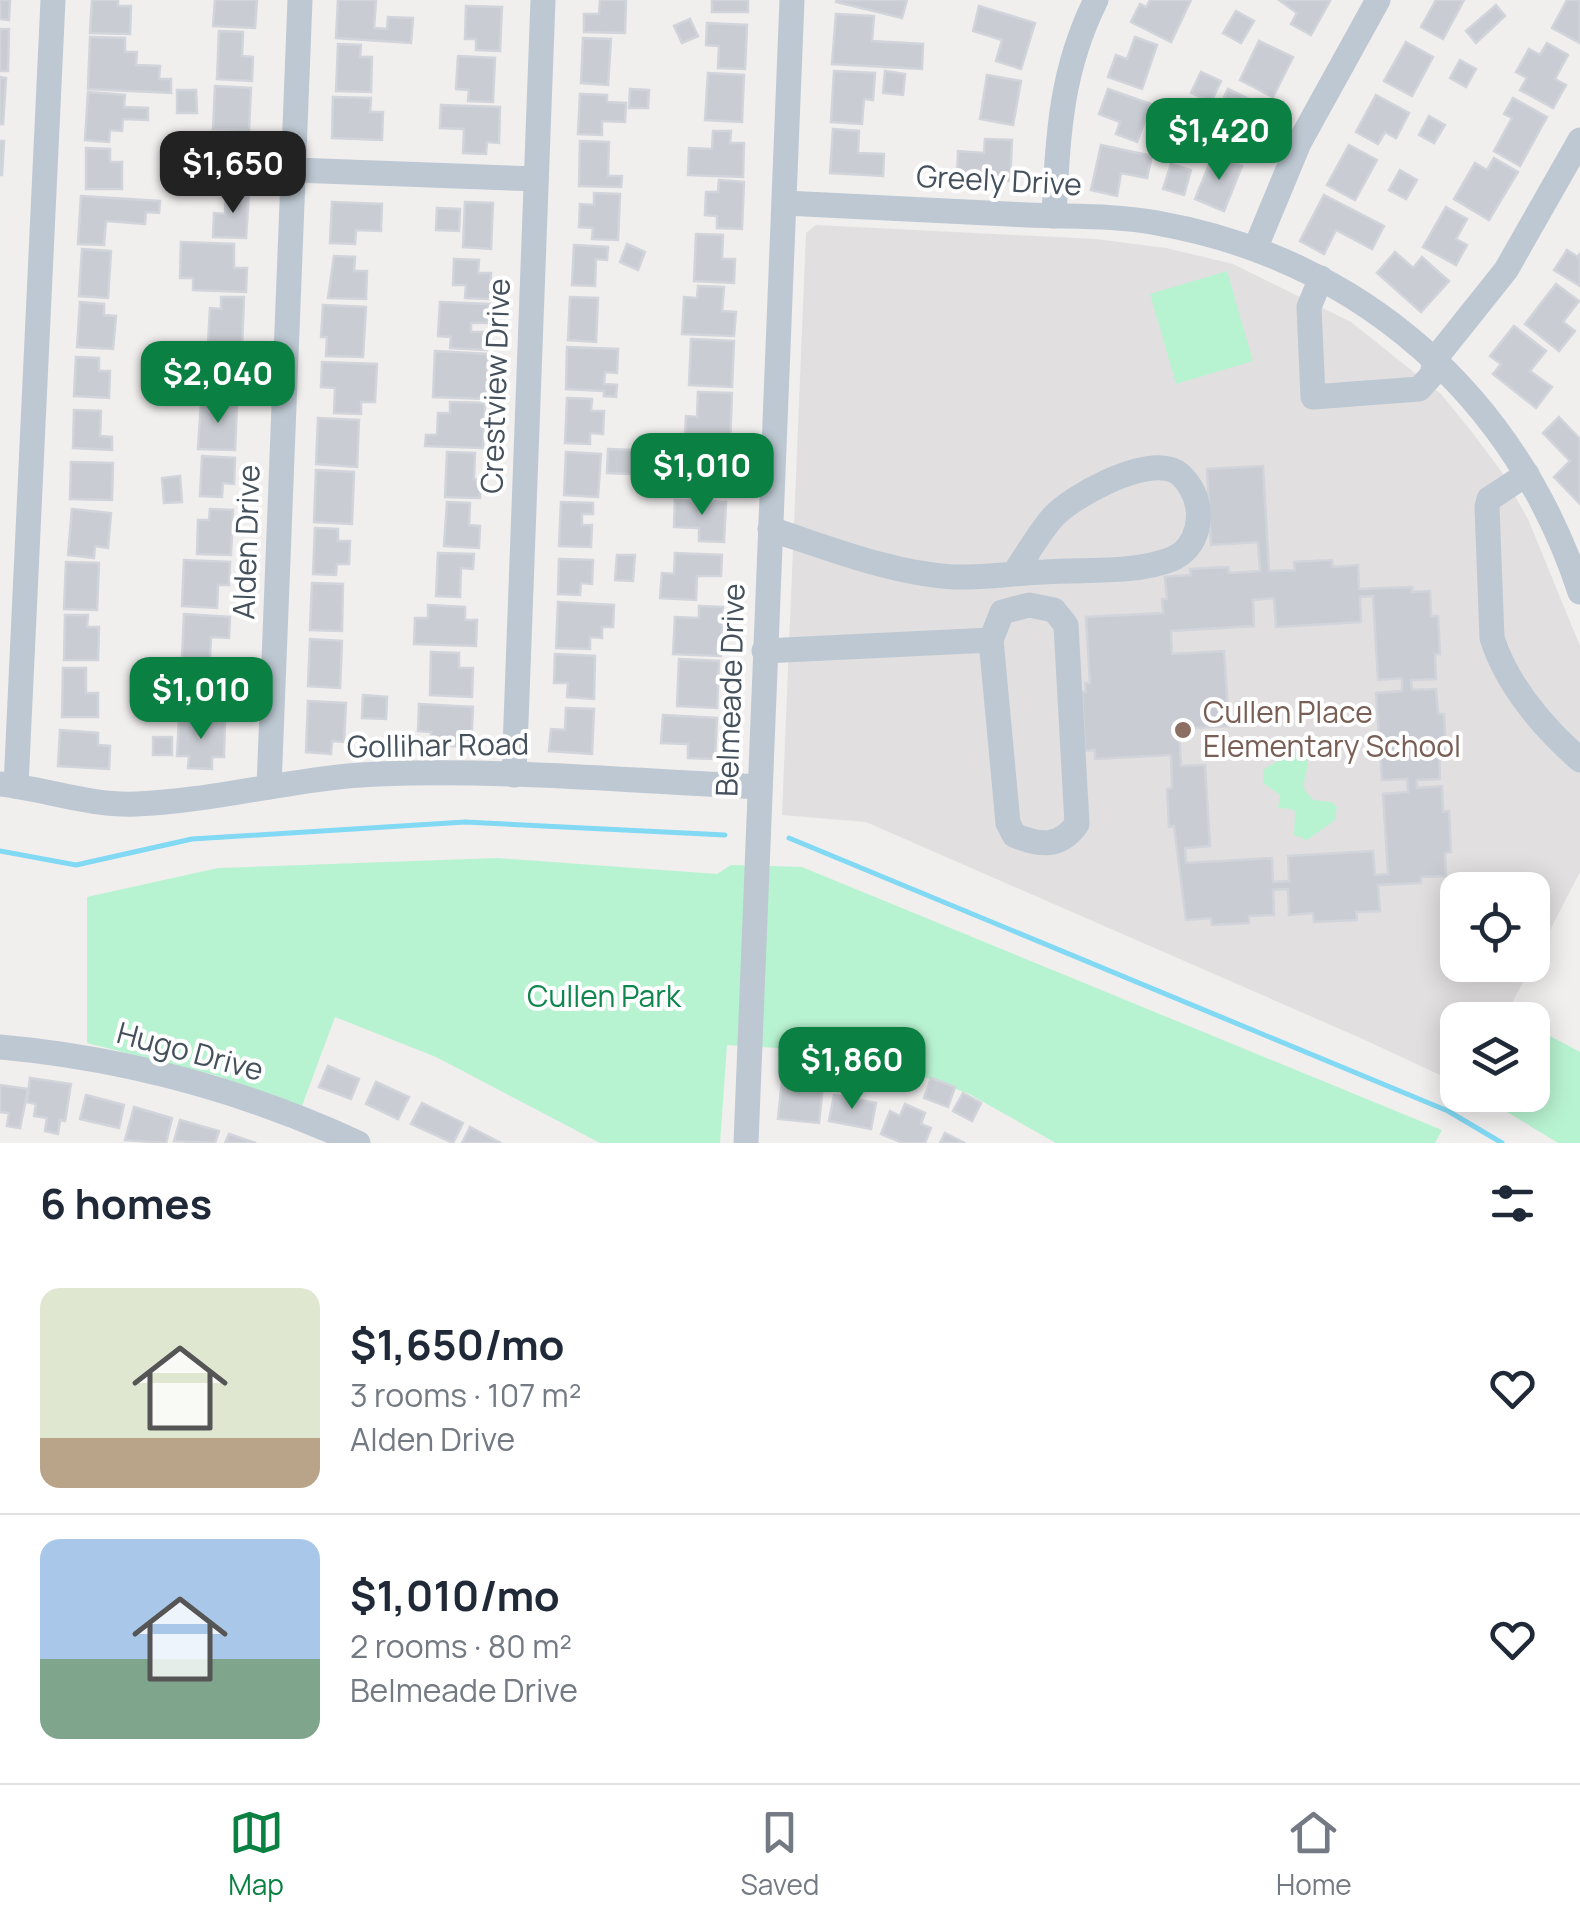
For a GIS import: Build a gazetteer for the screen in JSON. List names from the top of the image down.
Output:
{
  "streets": {
    "street": [
      "Greely Drive",
      "Crestview Drive",
      "Alden Drive",
      "Belmeade Drive",
      "Gollihar Road",
      "Hugo Drive"
    ]
  },
  "crossings": [
    ["Greely Drive", "Belmeade Drive"],
    ["Crestview Drive", "Gollihar Road"],
    ["Alden Drive", "Gollihar Road"],
    ["Belmeade Drive", "Gollihar Road"]
  ],
  "parks": ["Cullen Park"],
  "places": ["Cullen Place Elementary School"],
  "page": {
    "price": [
      "$1,420",
      "$1,650",
      "$2,040",
      "$1,010",
      "$1,010",
      "$1,860"
    ],
    "heading": "6 homes",
    "list": [
      {
        "name": "$1,650/mo",
        "note": "3 rooms · 107 m² · Alden Drive"
      },
      {
        "name": "$1,010/mo",
        "note": "2 rooms · 80 m² · Belmeade Drive"
      }
    ],
    "tabs": ["Map", "Saved", "Home"]
  }
}
